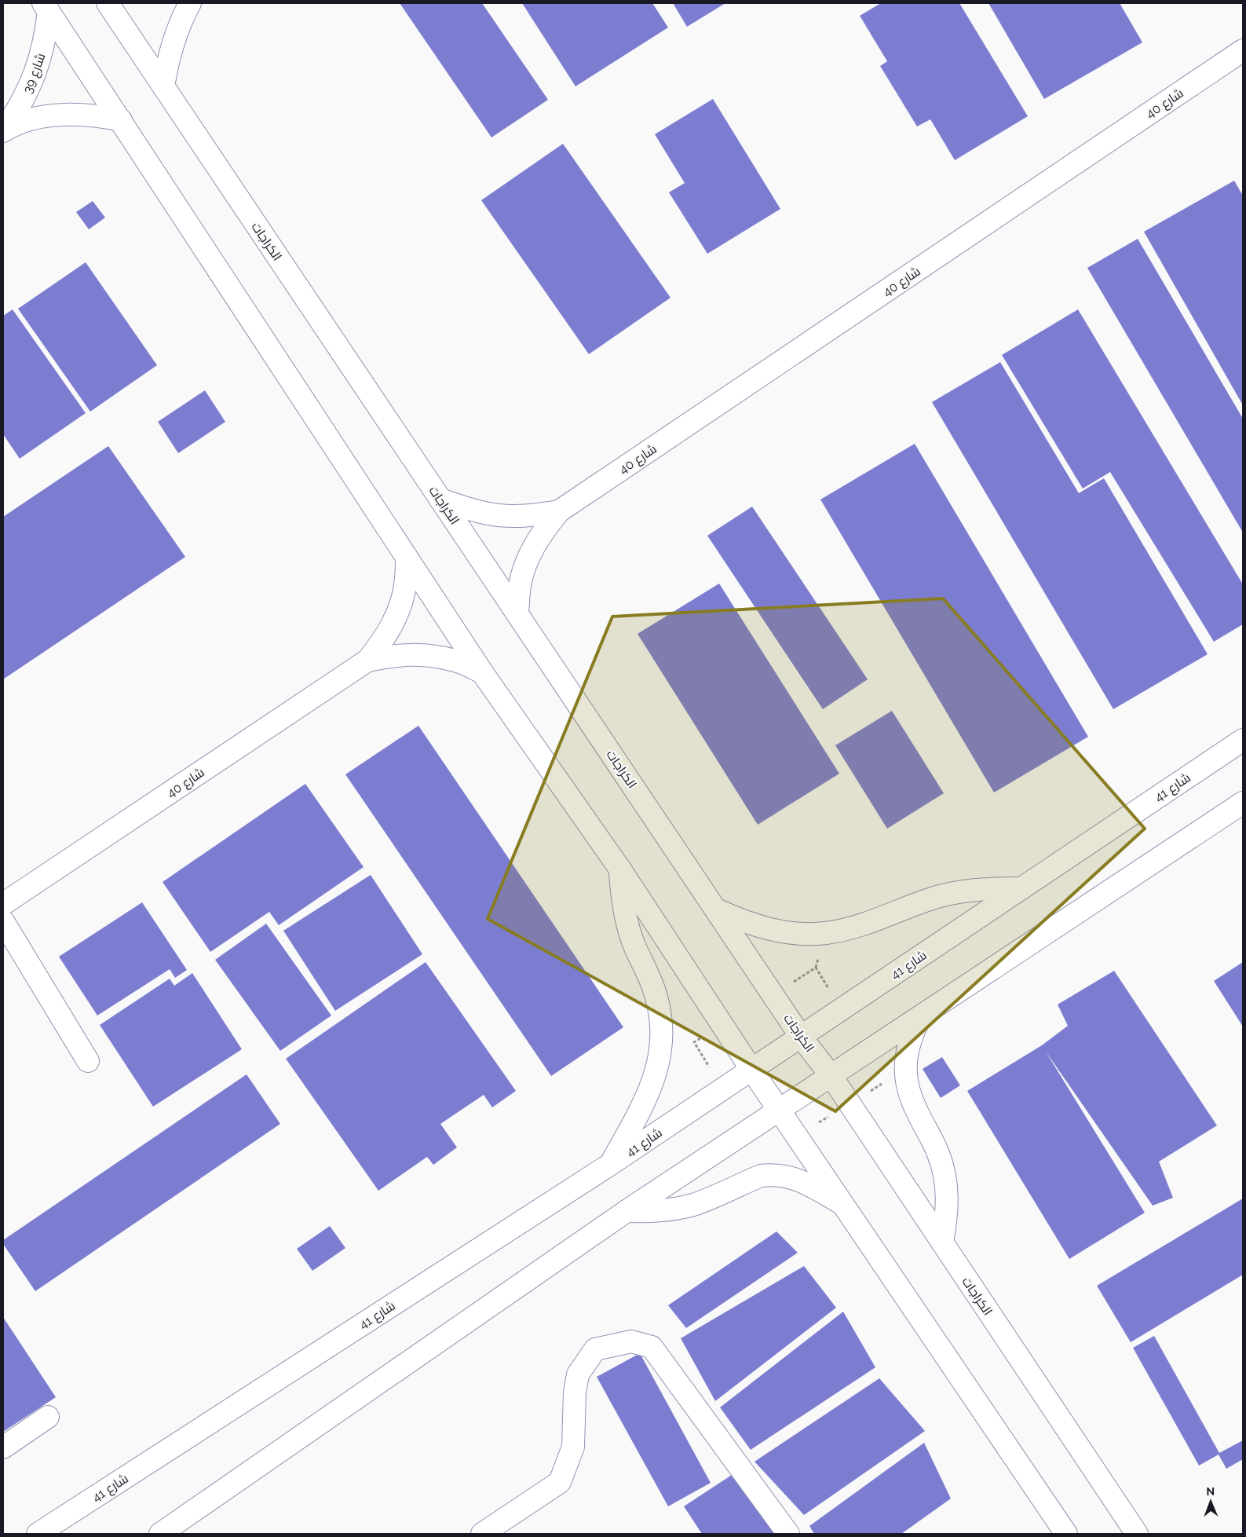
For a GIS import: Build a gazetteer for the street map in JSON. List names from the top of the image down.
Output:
{
  "streets": {
    "street": [
      "شارع 39",
      "شارع 40",
      "الكراجات",
      "شارع 41"
    ]
  },
  "crossings": [
    ["شارع 40", "الكراجات"],
    ["الكراجات", "شارع 41"]
  ],
  "north": "top"
}
